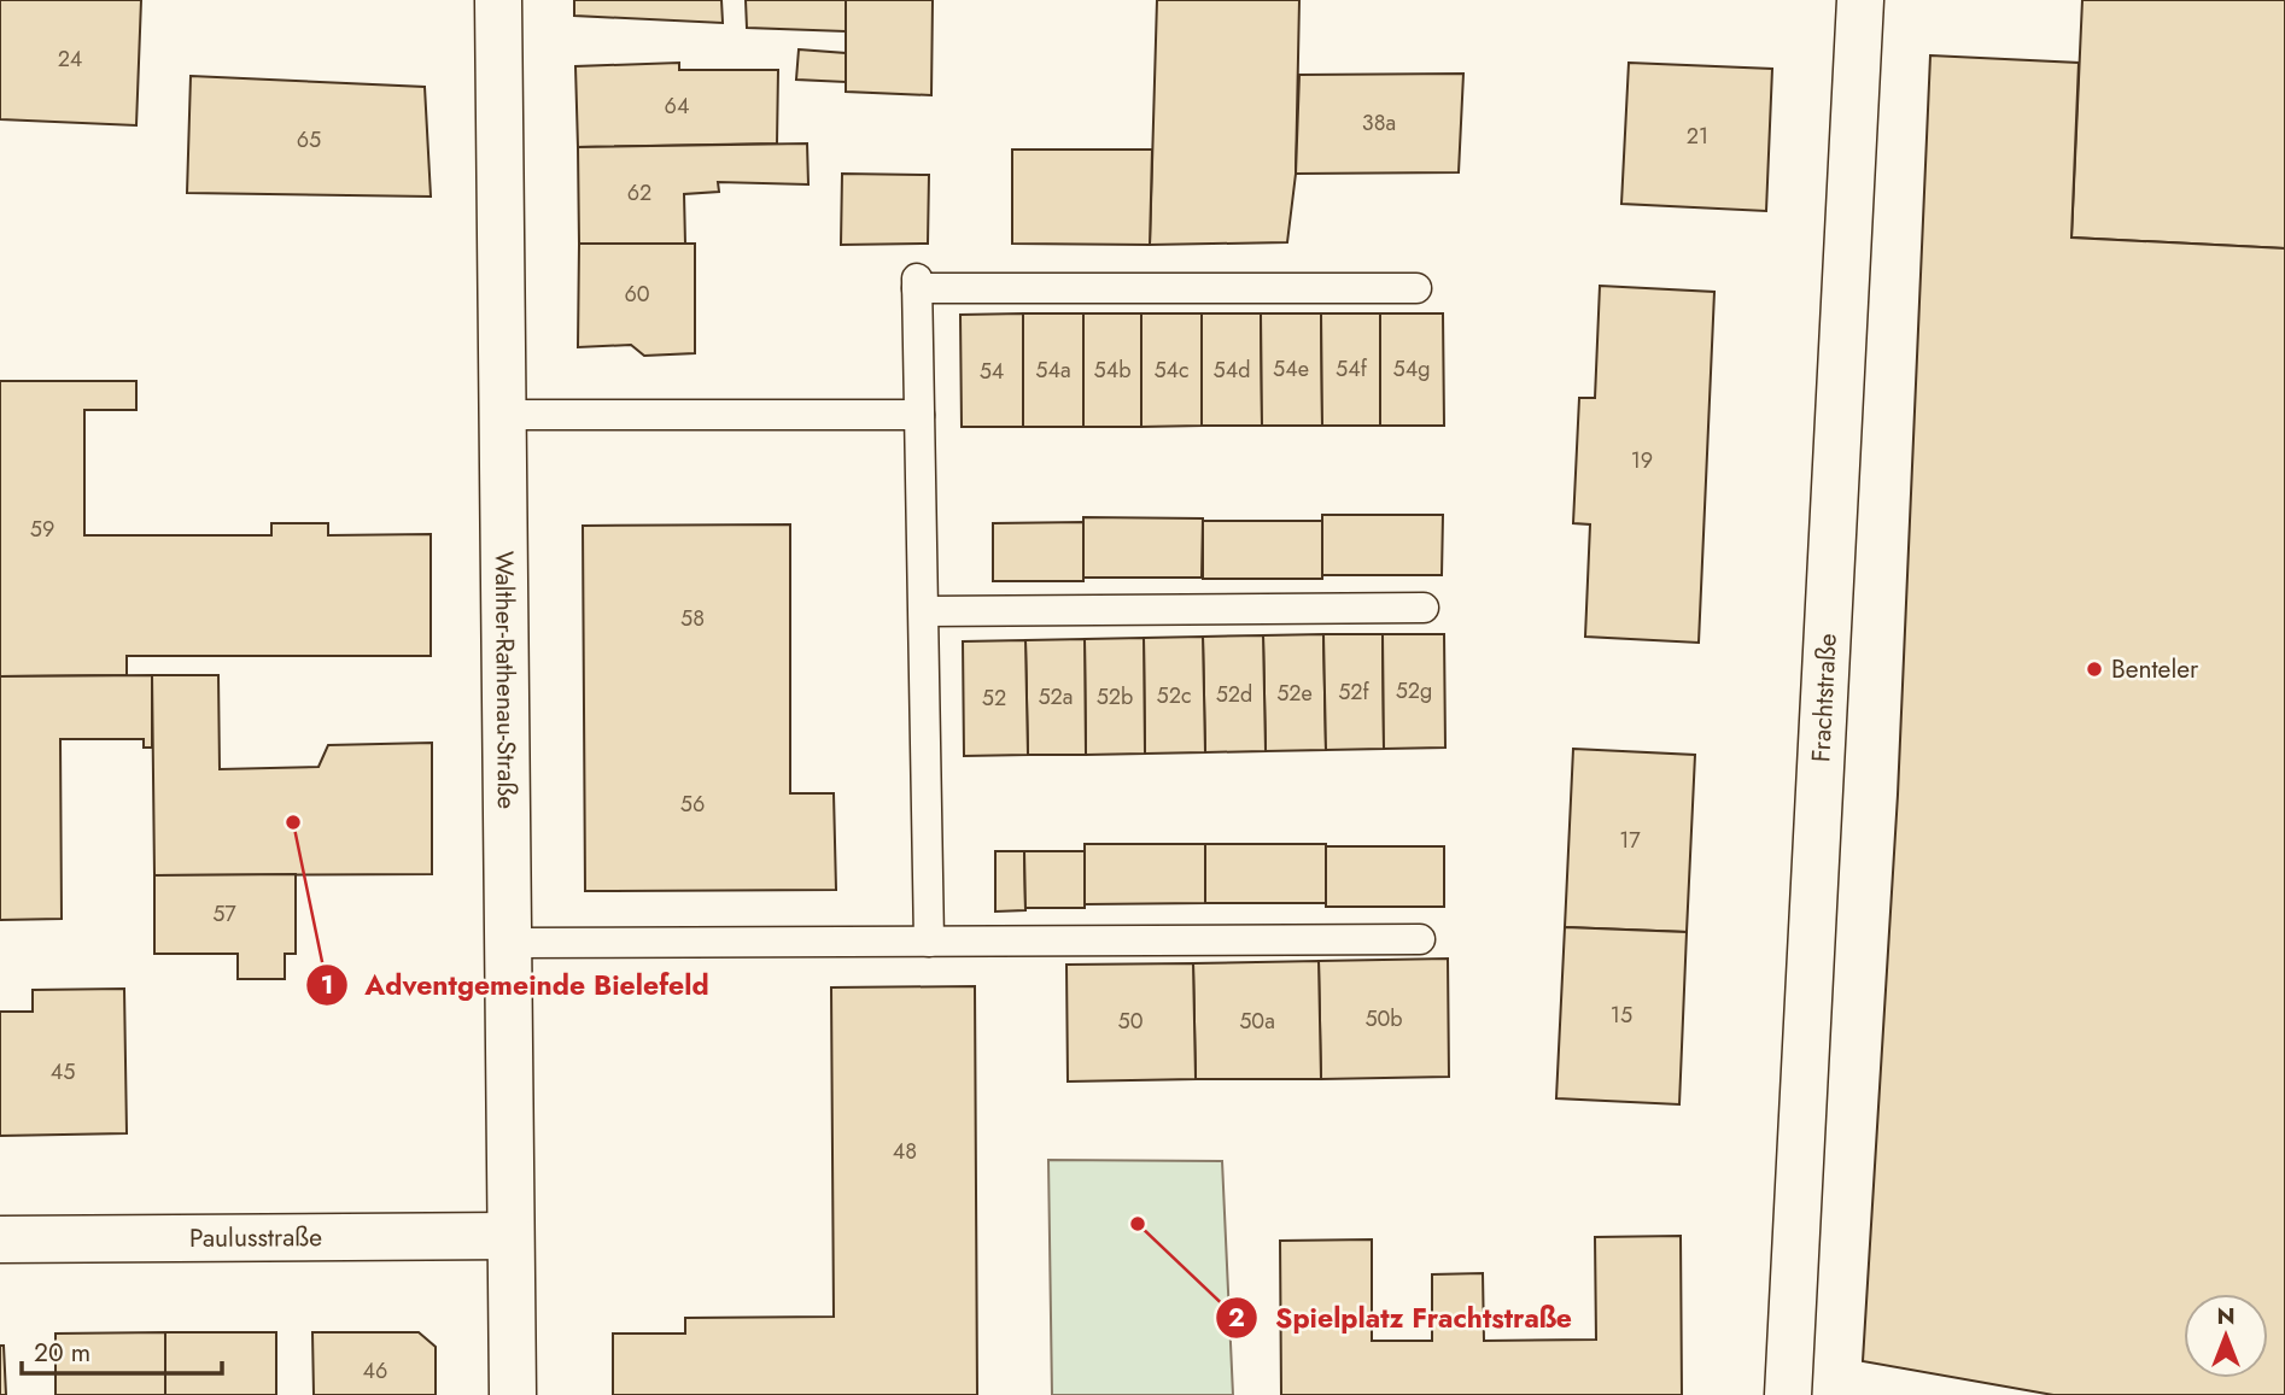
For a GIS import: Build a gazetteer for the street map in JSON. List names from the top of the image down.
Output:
{
  "streets": {
    "street": ["Walther-Rathenau-Straße", "Frachtstraße", "Paulusstraße"]
  },
  "crossings": [
    ["Walther-Rathenau-Straße", "Paulusstraße"]
  ],
  "places": ["Benteler", "Adventgemeinde Bielefeld", "Spielplatz Frachtstraße"],
  "house_numbers": [
    "24",
    "64",
    "38a",
    "21",
    "65",
    "62",
    "60",
    "54e",
    "54f",
    "54g",
    "54a",
    "54b",
    "54c",
    "54d",
    "54",
    "19",
    "59",
    "58",
    "52g",
    "52f",
    "52e",
    "52d",
    "52c",
    "52a",
    "52b",
    "52",
    "56",
    "17",
    "57",
    "15",
    "50b",
    "50",
    "50a",
    "45",
    "48",
    "46"
  ],
  "scale_bar": "20 m",
  "north": "top"
}
